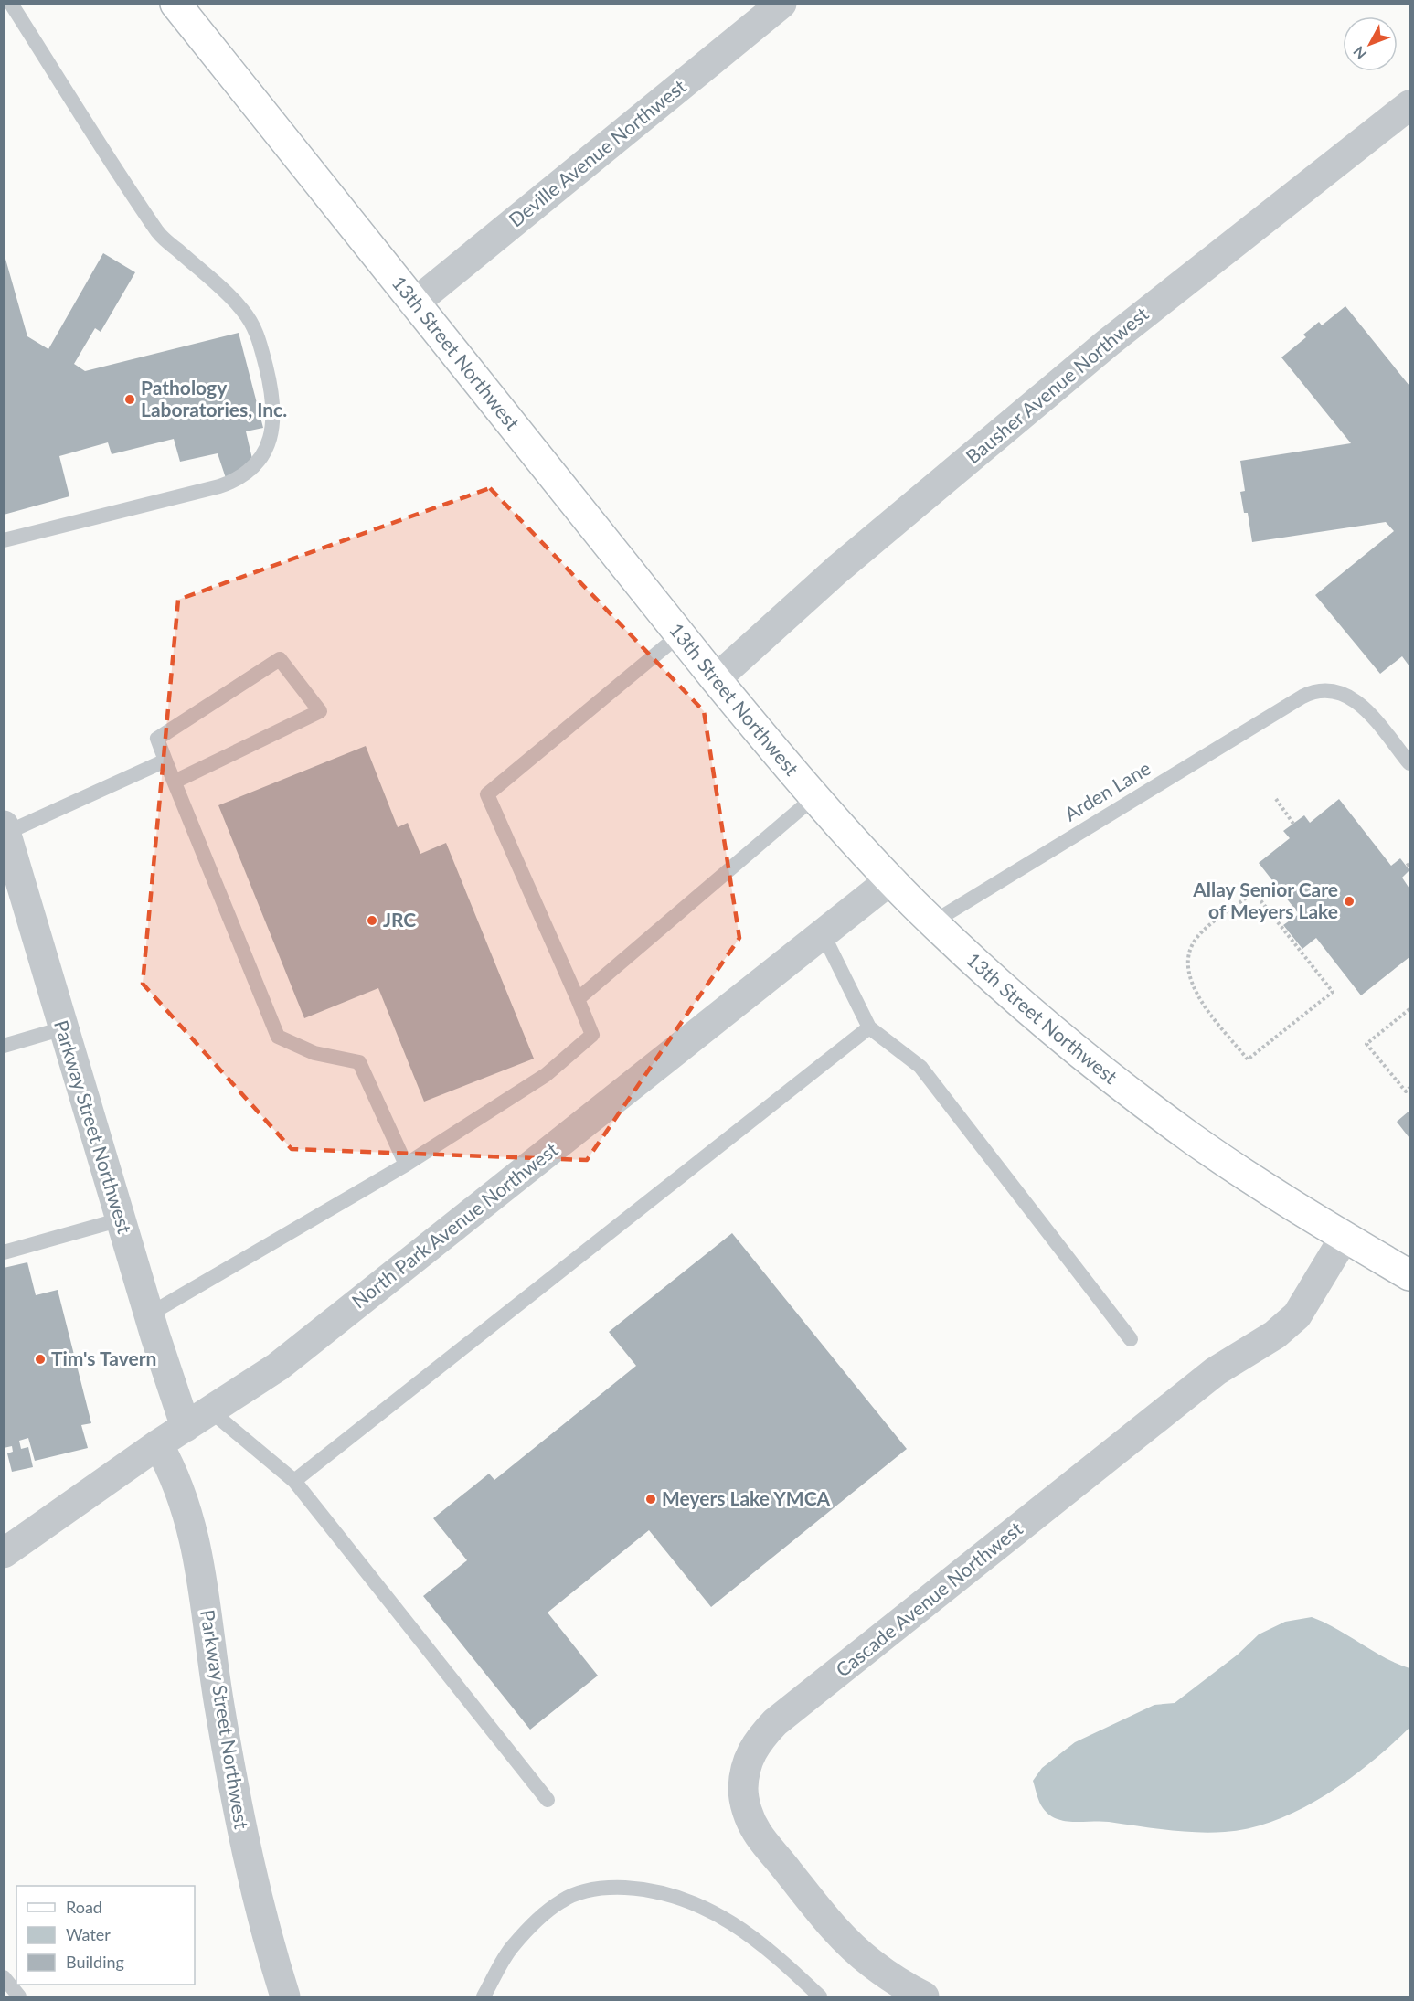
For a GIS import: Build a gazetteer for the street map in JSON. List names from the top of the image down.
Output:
{
  "streets": {
    "main road": ["13th Street Northwest"],
    "street": [
      "Deville Avenue Northwest",
      "Bausher Avenue Northwest",
      "Parkway Street Northwest",
      "North Park Avenue Northwest",
      "Cascade Avenue Northwest"
    ],
    "lane": ["Arden Lane"]
  },
  "crossings": [
    ["Deville Avenue Northwest", "13th Street Northwest"],
    ["13th Street Northwest", "Bausher Avenue Northwest"],
    ["13th Street Northwest", "Arden Lane"],
    ["13th Street Northwest", "North Park Avenue Northwest"],
    ["13th Street Northwest", "Cascade Avenue Northwest"],
    ["Parkway Street Northwest", "North Park Avenue Northwest"]
  ],
  "places": [
    "Pathology Laboratories, Inc.",
    "Allay Senior Care of Meyers Lake",
    "JRC",
    "Tim's Tavern",
    "Meyers Lake YMCA"
  ],
  "legend": ["Road", "Water", "Building"],
  "north": "bottom left"
}
